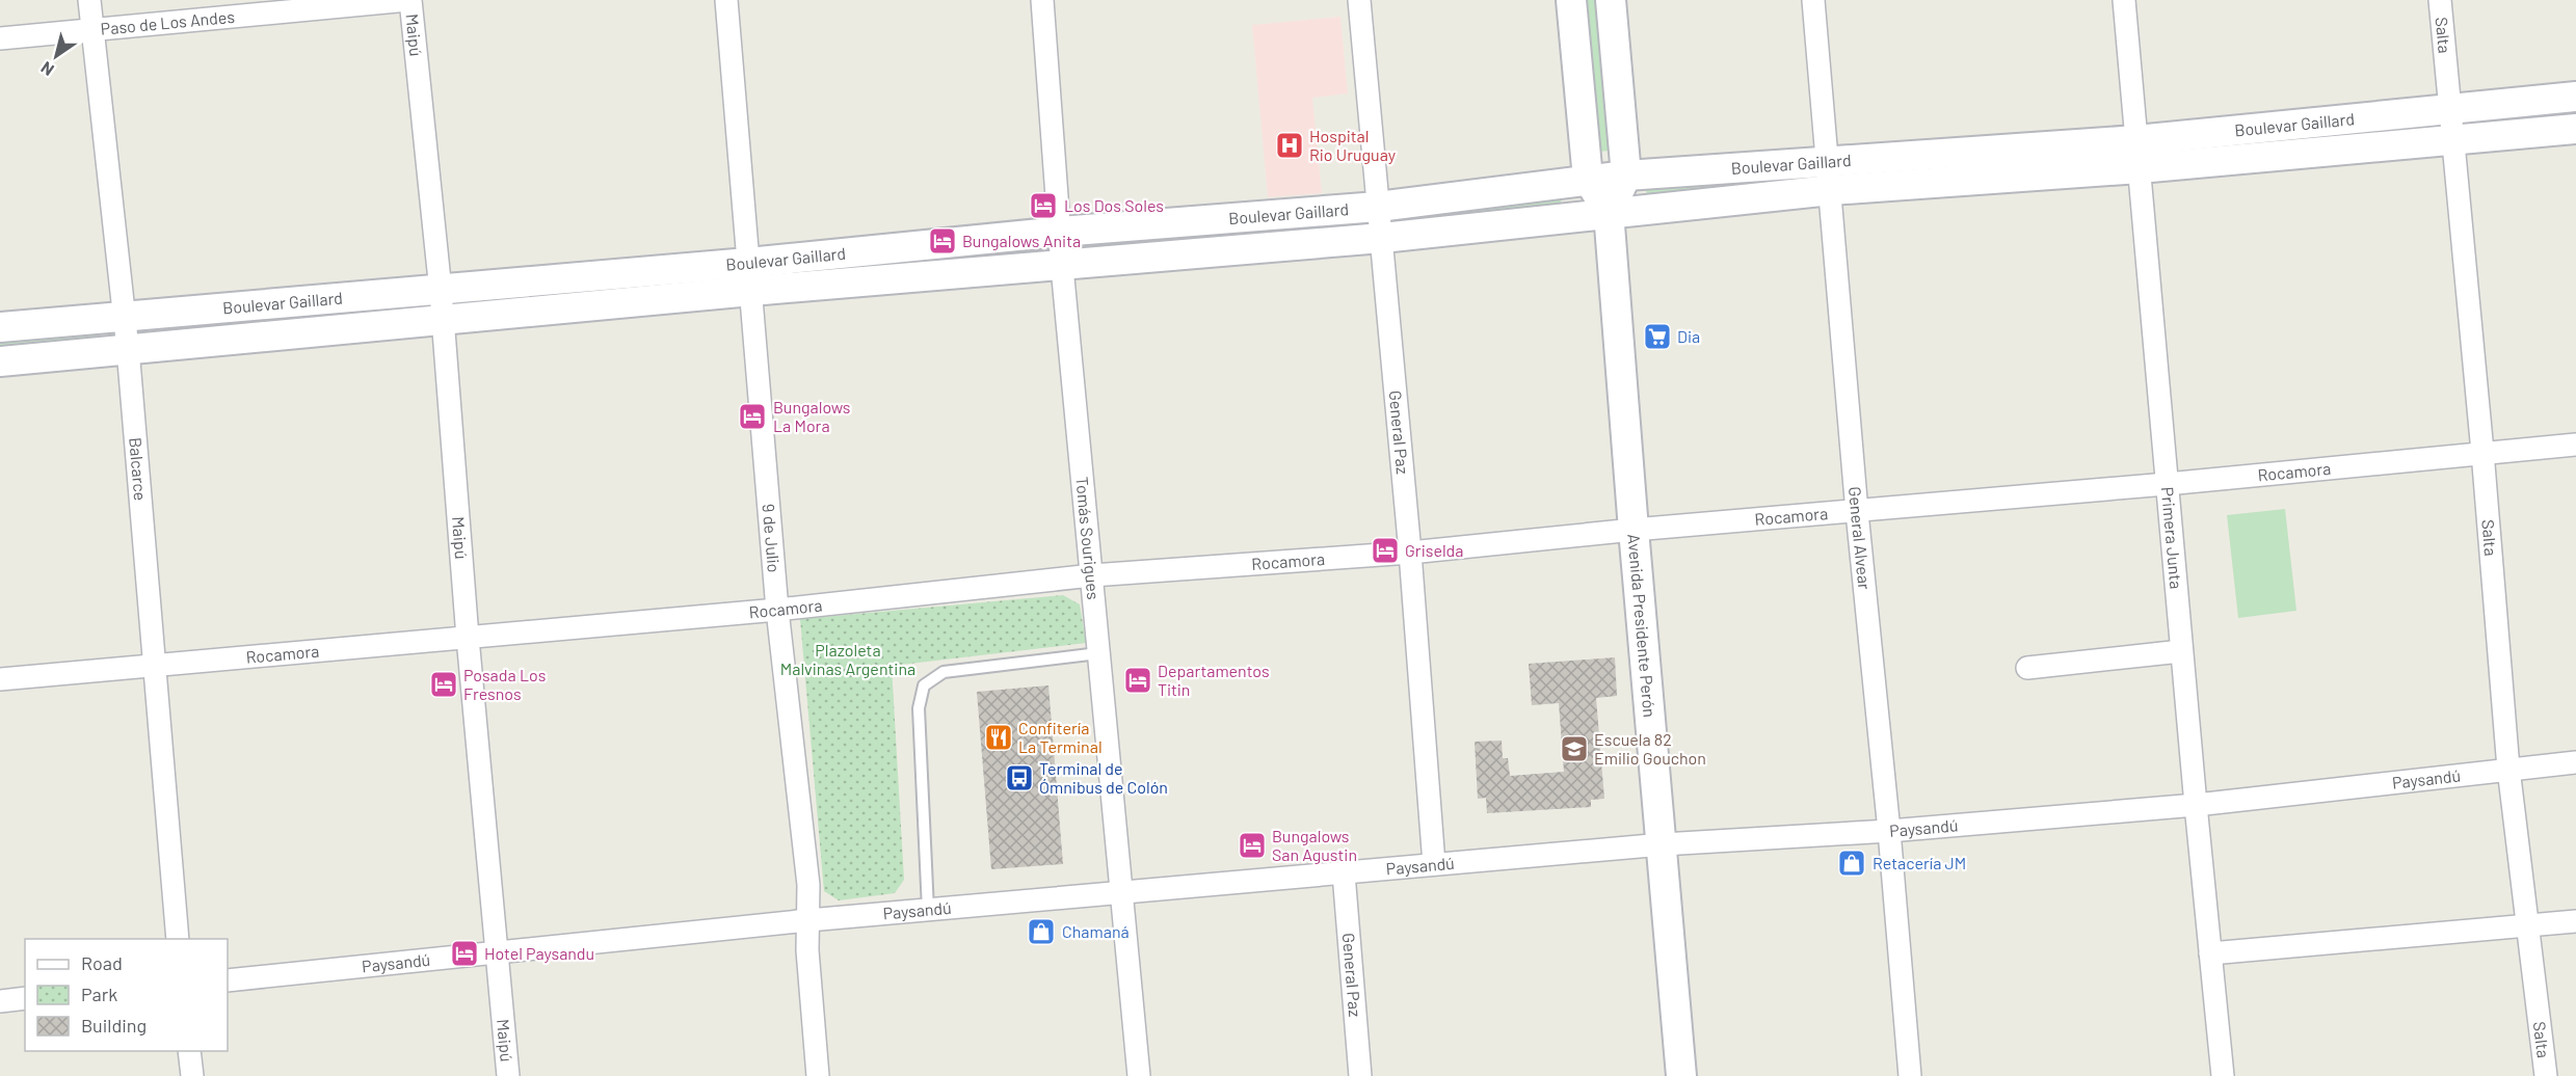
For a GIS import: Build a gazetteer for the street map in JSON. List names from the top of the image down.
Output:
{
  "streets": {
    "street": [
      "Paso de Los Andes",
      "Maipú",
      "Salta",
      "Boulevar Gaillard",
      "General Paz",
      "Balcarce",
      "Rocamora",
      "9 de Julio",
      "Tomás Sourigues",
      "General Alvear",
      "Primera Junta",
      "Avenida Presidente Perón",
      "Paysandú"
    ]
  },
  "crossings": [
    ["Paso de Los Andes", "Maipú"],
    ["Paso de Los Andes", "Balcarce"],
    ["Maipú", "Boulevar Gaillard"],
    ["Maipú", "Rocamora"],
    ["Maipú", "Paysandú"],
    ["Salta", "Boulevar Gaillard"],
    ["Salta", "Rocamora"],
    ["Salta", "Paysandú"],
    ["Boulevar Gaillard", "General Paz"],
    ["Boulevar Gaillard", "Balcarce"],
    ["Boulevar Gaillard", "9 de Julio"],
    ["Boulevar Gaillard", "Tomás Sourigues"],
    ["Boulevar Gaillard", "General Alvear"],
    ["Boulevar Gaillard", "Primera Junta"],
    ["Boulevar Gaillard", "Avenida Presidente Perón"],
    ["General Paz", "Rocamora"],
    ["General Paz", "Paysandú"],
    ["Balcarce", "Rocamora"],
    ["Rocamora", "9 de Julio"],
    ["Rocamora", "Tomás Sourigues"],
    ["Rocamora", "General Alvear"],
    ["Rocamora", "Primera Junta"],
    ["Rocamora", "Avenida Presidente Perón"],
    ["9 de Julio", "Paysandú"],
    ["Tomás Sourigues", "Paysandú"],
    ["General Alvear", "Paysandú"],
    ["Primera Junta", "Paysandú"],
    ["Avenida Presidente Perón", "Paysandú"]
  ],
  "parks": ["Plazoleta Malvinas Argentina"],
  "places": {
    "hospital": ["Hospital Rio Uruguay"],
    "hotel": [
      "Los Dos Soles",
      "Bungalows Anita",
      "Bungalows La Mora",
      "Griselda",
      "Departamentos Titin",
      "Posada Los Fresnos",
      "Bungalows San Agustin",
      "Hotel Paysandu"
    ],
    "supermarket": ["Dia"],
    "restaurant": ["Confitería La Terminal"],
    "school or university": ["Escuela 82 Emilio Gouchon"],
    "bus stop": ["Terminal de Ómnibus de Colón"],
    "shop": ["Retacería JM", "Chamaná"]
  },
  "legend": ["Road", "Park", "Building"],
  "north": "bottom left"
}
